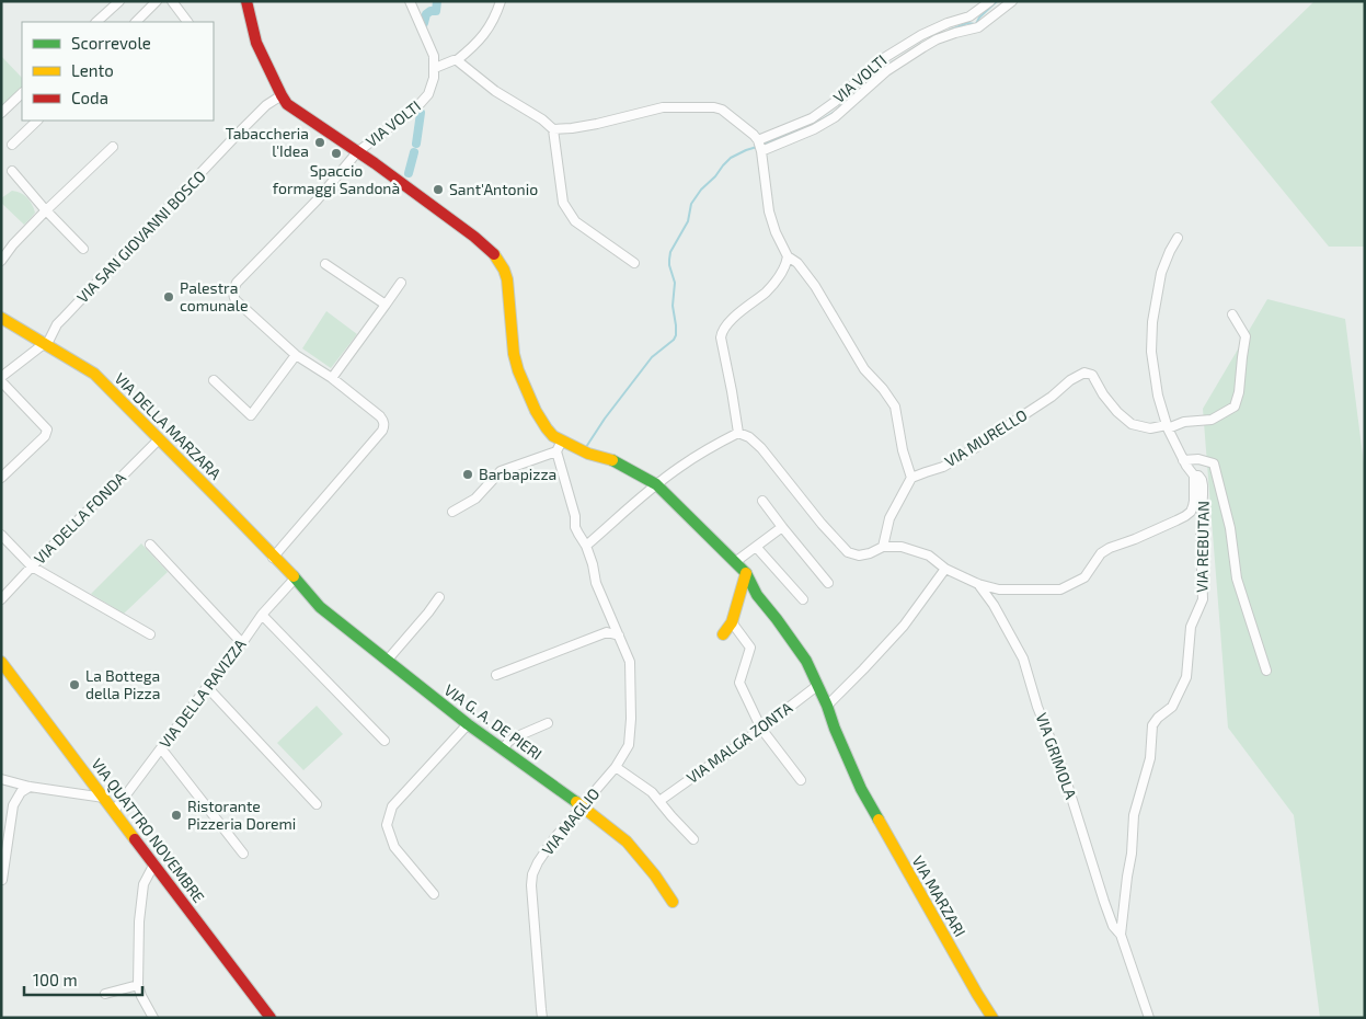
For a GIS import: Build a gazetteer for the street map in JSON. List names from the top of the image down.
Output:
{
  "streets": {
    "street": [
      "VIA VOLTI",
      "VIA SAN GIOVANNI BOSCO",
      "VIA DELLA MARZARA",
      "VIA MURELLO",
      "VIA DELLA FONDA",
      "VIA REBUTAN",
      "VIA DELLA RAVIZZA",
      "VIA G. A. DE PIERI",
      "VIA MALGA ZONTA",
      "VIA GRIMOLA",
      "VIA MAGLIO",
      "VIA QUATTRO NOVEMBRE",
      "VIA MARZARI"
    ]
  },
  "crossings": [
    ["VIA SAN GIOVANNI BOSCO", "VIA DELLA MARZARA"],
    ["VIA DELLA MARZARA", "VIA DELLA FONDA"],
    ["VIA DELLA MARZARA", "VIA DELLA RAVIZZA"],
    ["VIA DELLA MARZARA", "VIA G. A. DE PIERI"],
    ["VIA MURELLO", "VIA REBUTAN"],
    ["VIA REBUTAN", "VIA GRIMOLA"],
    ["VIA DELLA RAVIZZA", "VIA G. A. DE PIERI"],
    ["VIA DELLA RAVIZZA", "VIA QUATTRO NOVEMBRE"],
    ["VIA G. A. DE PIERI", "VIA MAGLIO"],
    ["VIA MALGA ZONTA", "VIA MARZARI"]
  ],
  "places": [
    "Tabaccheria l'Idea",
    "Spaccio formaggi Sandonà",
    "Sant'Antonio",
    "Palestra comunale",
    "Barbapizza",
    "La Bottega della Pizza",
    "Ristorante Pizzeria Doremi"
  ],
  "legend": ["Scorrevole", "Lento", "Coda"],
  "scale_bar": "100 m"
}
